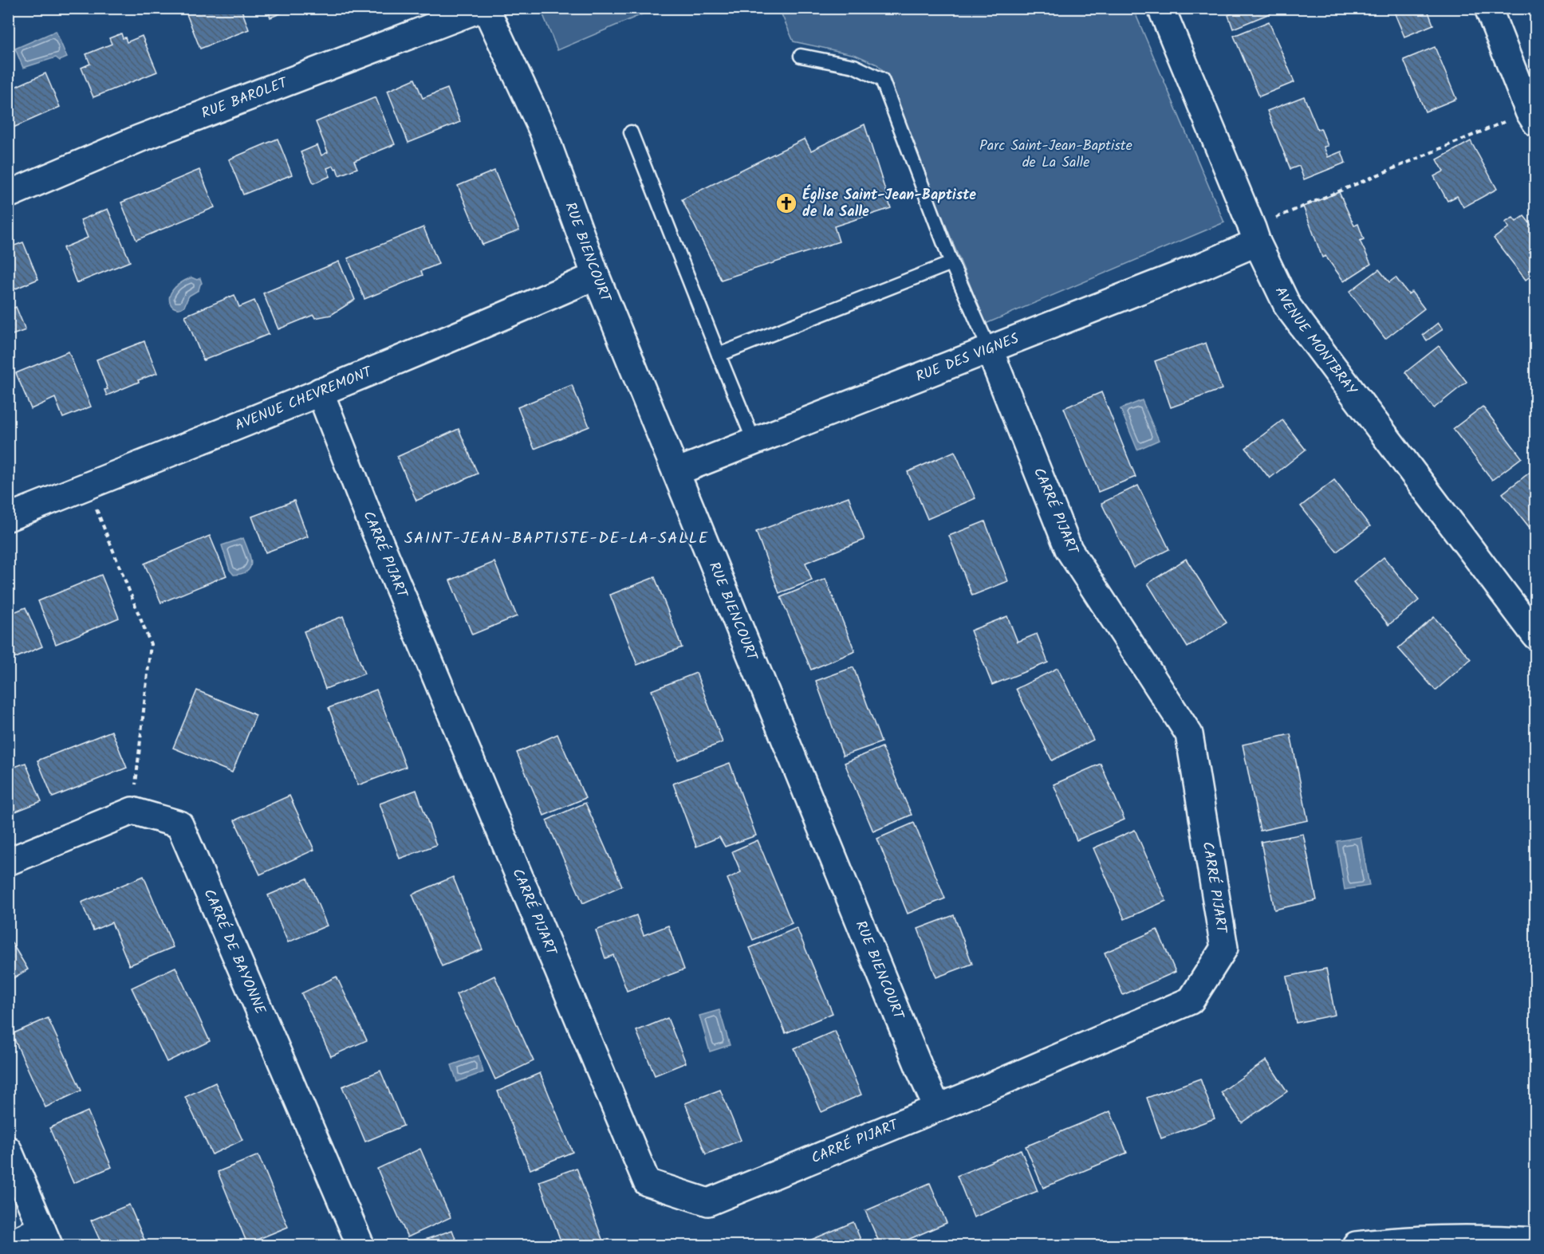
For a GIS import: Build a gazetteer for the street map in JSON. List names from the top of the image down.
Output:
{
  "streets": {
    "main road": [
      "RUE BAROLET",
      "RUE BIENCOURT",
      "AVENUE MONTBRAY",
      "RUE DES VIGNES",
      "AVENUE CHEVREMONT",
      "CARRÉ PIJART",
      "CARRÉ DE BAYONNE"
    ]
  },
  "crossings": [
    ["RUE BIENCOURT", "RUE DES VIGNES"],
    ["RUE BIENCOURT", "AVENUE CHEVREMONT"],
    ["RUE BIENCOURT", "CARRÉ PIJART"],
    ["AVENUE MONTBRAY", "RUE DES VIGNES"],
    ["RUE DES VIGNES", "CARRÉ PIJART"],
    ["AVENUE CHEVREMONT", "CARRÉ PIJART"]
  ],
  "districts": ["SAINT-JEAN-BAPTISTE-DE-LA-SALLE"],
  "parks": ["Parc Saint-Jean-Baptiste de La Salle"],
  "places": {
    "church": ["Église Saint-Jean-Baptiste de la Salle"]
  }
}
